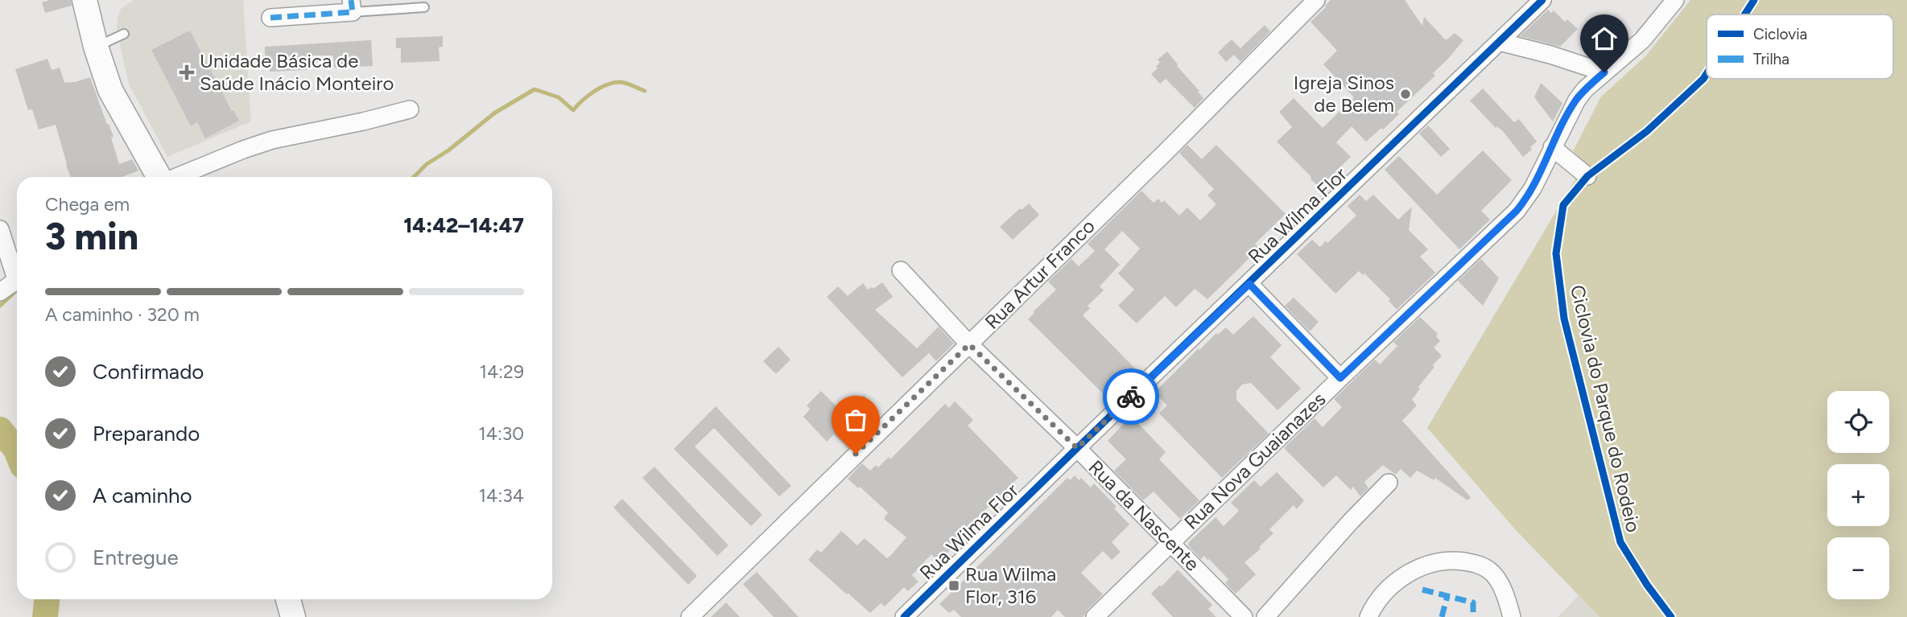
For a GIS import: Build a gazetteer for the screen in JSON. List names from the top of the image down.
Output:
{
  "streets": {
    "street": [
      "Rua Wilma Flor",
      "Rua Artur Franco",
      "Rua Nova Guaianazes",
      "Rua da Nascente"
    ],
    "cycle path": ["Ciclovia do Parque do Rodeio"]
  },
  "crossings": [
    ["Rua Wilma Flor", "Rua da Nascente"],
    ["Rua Artur Franco", "Rua da Nascente"],
    ["Rua Nova Guaianazes", "Rua da Nascente"]
  ],
  "places": {
    "health": ["Unidade Básica de Saúde Inácio Monteiro"],
    "other": ["Igreja Sinos de Belem"],
    "transit": ["Rua Wilma Flor, 316"]
  },
  "legend": ["Ciclovia", "Trilha"],
  "page": {
    "heading": ["3 min", "Chega em", "14:42–14:47"],
    "bar": "A caminho · 320 m",
    "list": [
      ["Confirmado", "14:29"],
      ["Preparando", "14:30"],
      ["A caminho", "14:34"],
      "Entregue"
    ],
    "map_buttons": ["+", "−"]
  }
}
